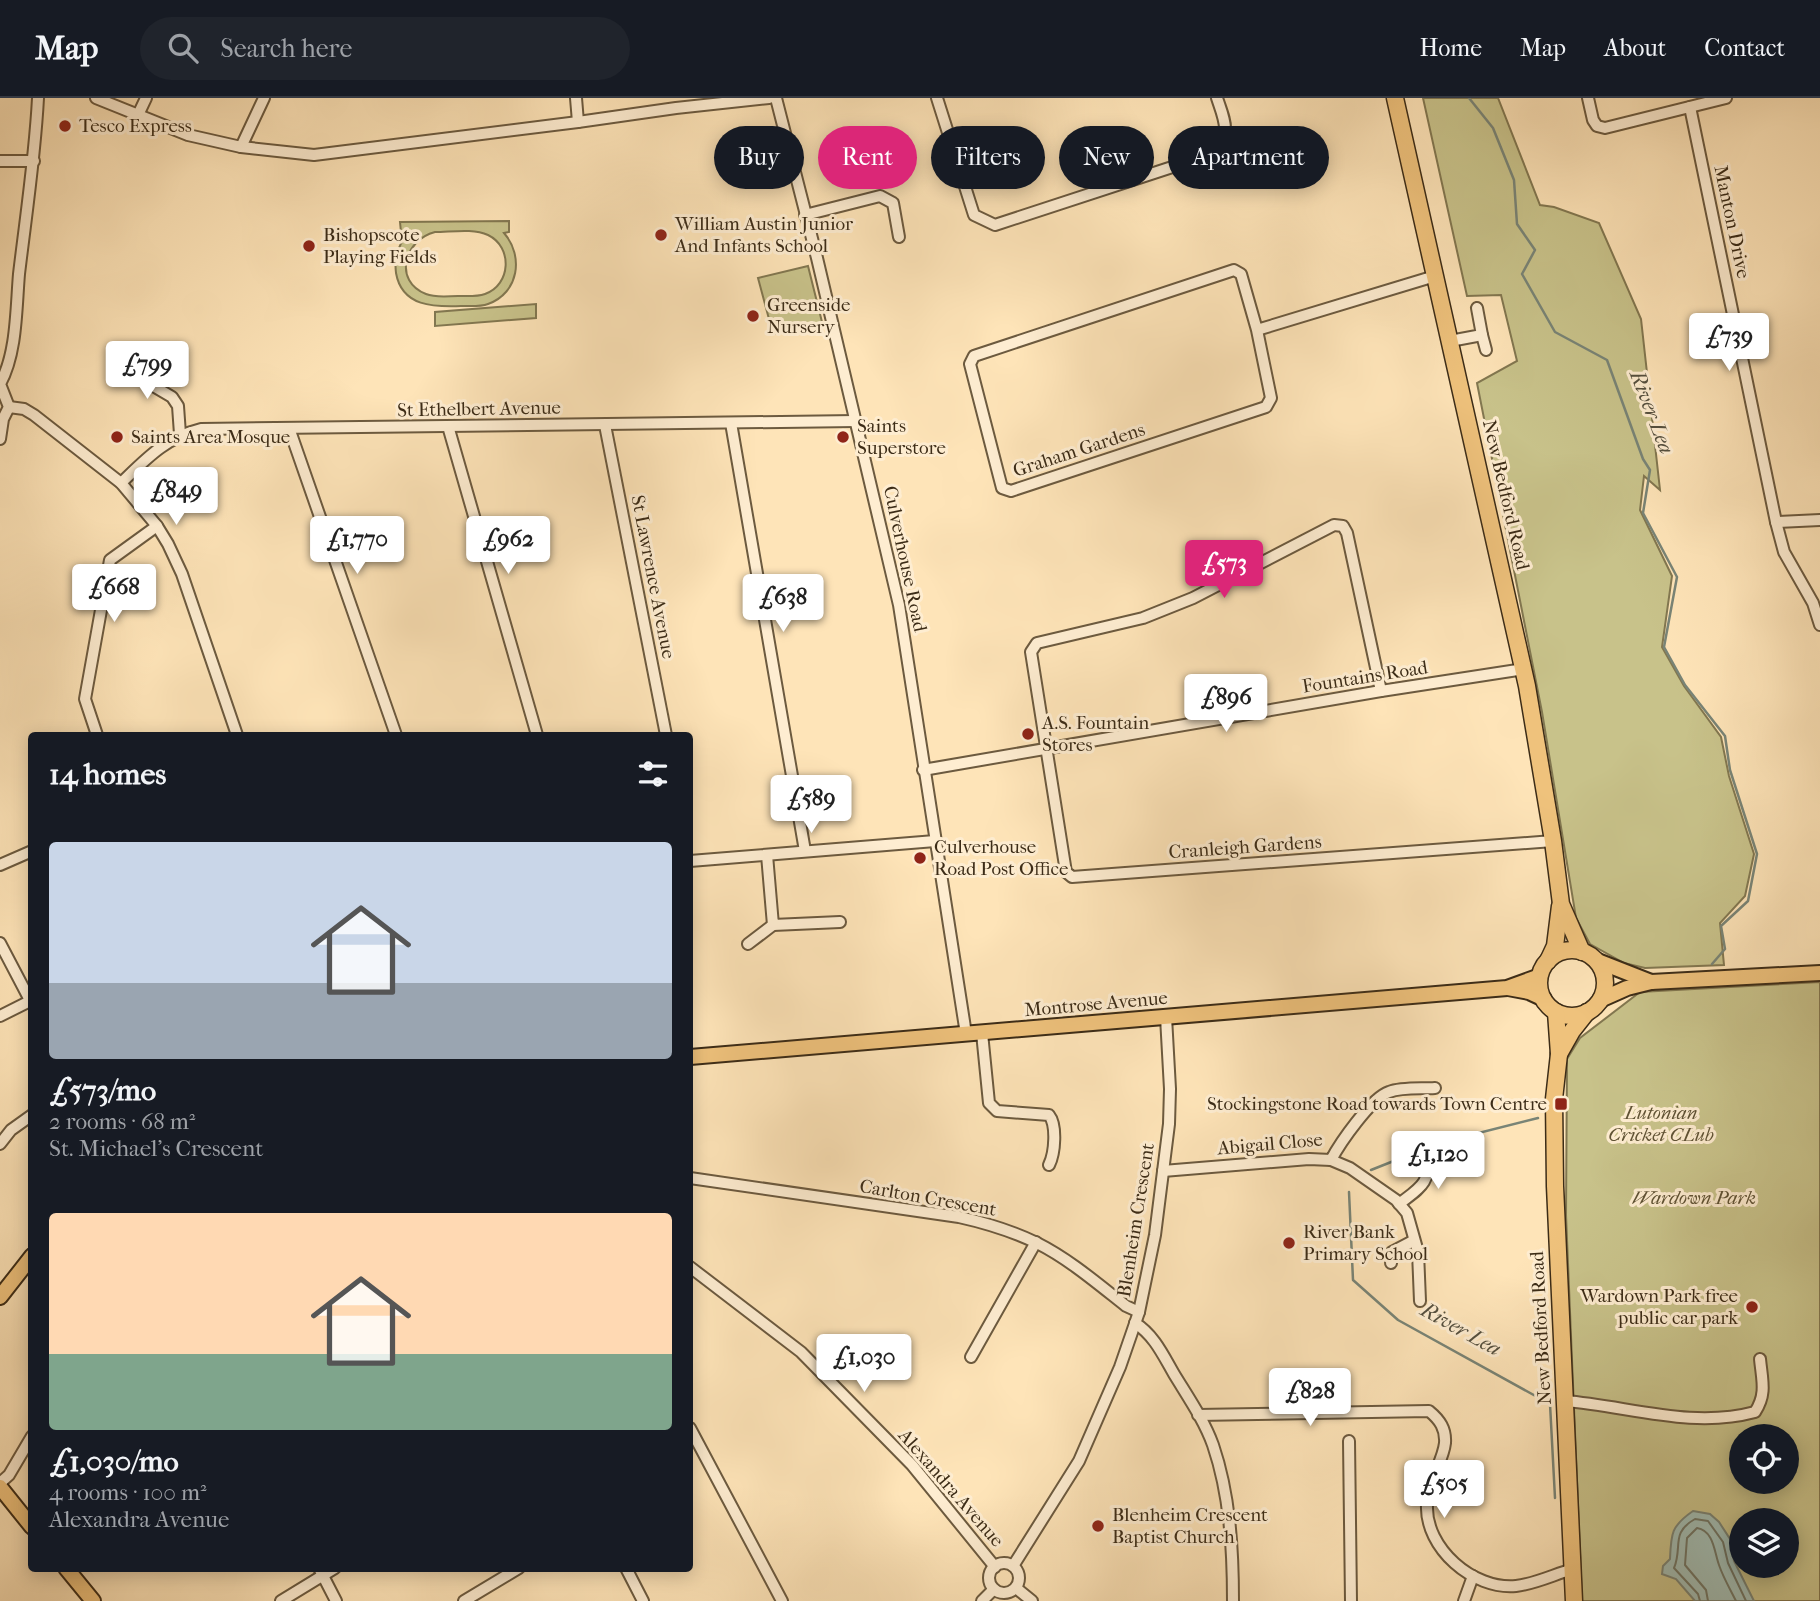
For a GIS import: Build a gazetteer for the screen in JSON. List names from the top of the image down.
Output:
{
  "streets": {
    "highway": ["New Bedford Road"],
    "main road": ["Montrose Avenue"],
    "street": [
      "Manton Drive",
      "St Ethelbert Avenue",
      "Graham Gardens",
      "Culverhouse Road",
      "St Lawrence Avenue",
      "Fountains Road",
      "Cranleigh Gardens",
      "Abigail Close",
      "Carlton Crescent",
      "Blenheim Crescent",
      "Alexandra Avenue"
    ]
  },
  "crossings": [
    ["St Ethelbert Avenue", "Culverhouse Road"],
    ["St Ethelbert Avenue", "St Lawrence Avenue"],
    ["New Bedford Road", "Fountains Road"],
    ["New Bedford Road", "Cranleigh Gardens"],
    ["New Bedford Road", "Montrose Avenue"],
    ["Culverhouse Road", "Fountains Road"],
    ["Culverhouse Road", "Montrose Avenue"],
    ["Fountains Road", "Cranleigh Gardens"],
    ["Montrose Avenue", "Blenheim Crescent"],
    ["Abigail Close", "Blenheim Crescent"],
    ["Carlton Crescent", "Blenheim Crescent"],
    ["Blenheim Crescent", "Alexandra Avenue"]
  ],
  "water": ["River Lea"],
  "parks": ["Lutonian Cricket CLub", "Wardown Park"],
  "places": {
    "other": [
      "Tesco Express",
      "William Austin Junior And Infants School",
      "Bishopscote Playing Fields",
      "Greenside Nursery",
      "Saints Area Mosque",
      "Saints Superstore",
      "A.S. Fountain Stores",
      "Culverhouse Road Post Office",
      "River Bank Primary School",
      "Wardown Park free public car park",
      "Blenheim Crescent Baptist Church"
    ],
    "transit": ["Stockingstone Road towards Town Centre"]
  },
  "page": {
    "header": "Map",
    "search": "Search here",
    "nav": [
      "Home",
      "Map",
      "About",
      "Contact"
    ],
    "chip": [
      "Buy",
      "Rent",
      "Filters",
      "New",
      "Apartment"
    ],
    "price": [
      "£739",
      "£799",
      "£849",
      "£1,770",
      "£962",
      "£573",
      "£668",
      "£638",
      "£896",
      "£589",
      "£1,120",
      "£1,030",
      "£828",
      "£505"
    ],
    "heading": "14 homes",
    "list": [
      {
        "name": "£573/mo",
        "note": "2 rooms · 68 m² · St. Michael's Crescent"
      },
      {
        "name": "£1,030/mo",
        "note": "4 rooms · 100 m² · Alexandra Avenue"
      }
    ]
  }
}
